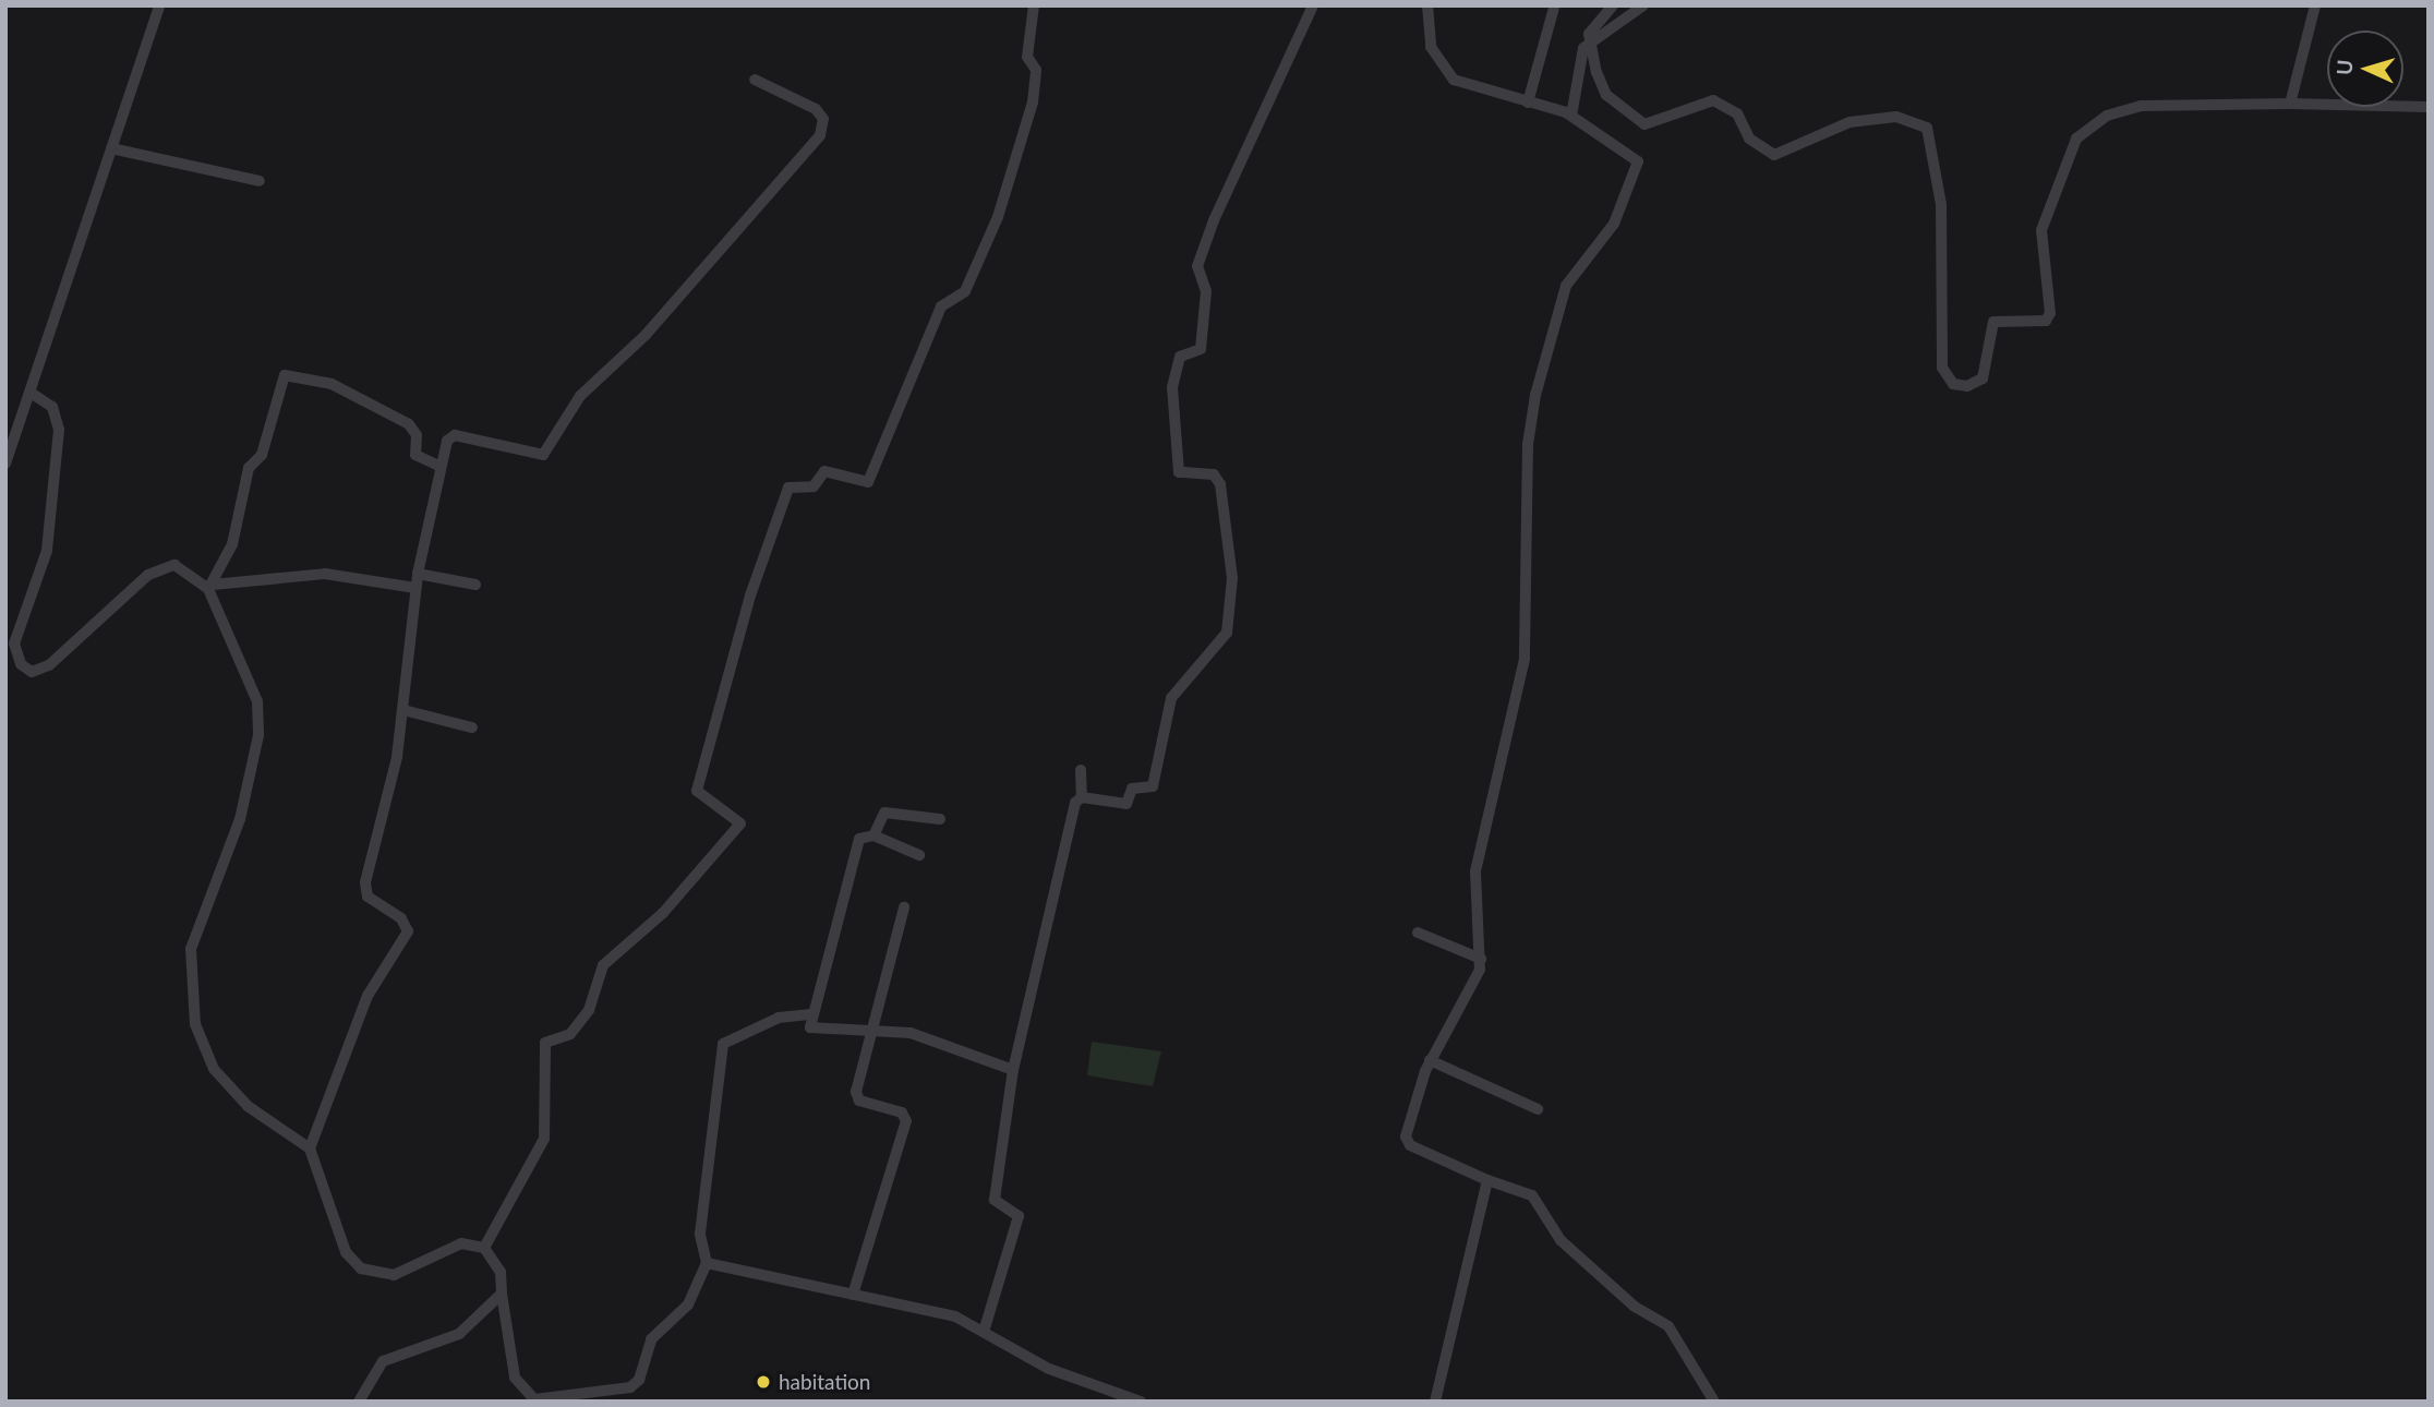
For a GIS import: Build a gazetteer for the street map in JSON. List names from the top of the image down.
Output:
{
  "places": ["habitation"],
  "north": "left"
}
